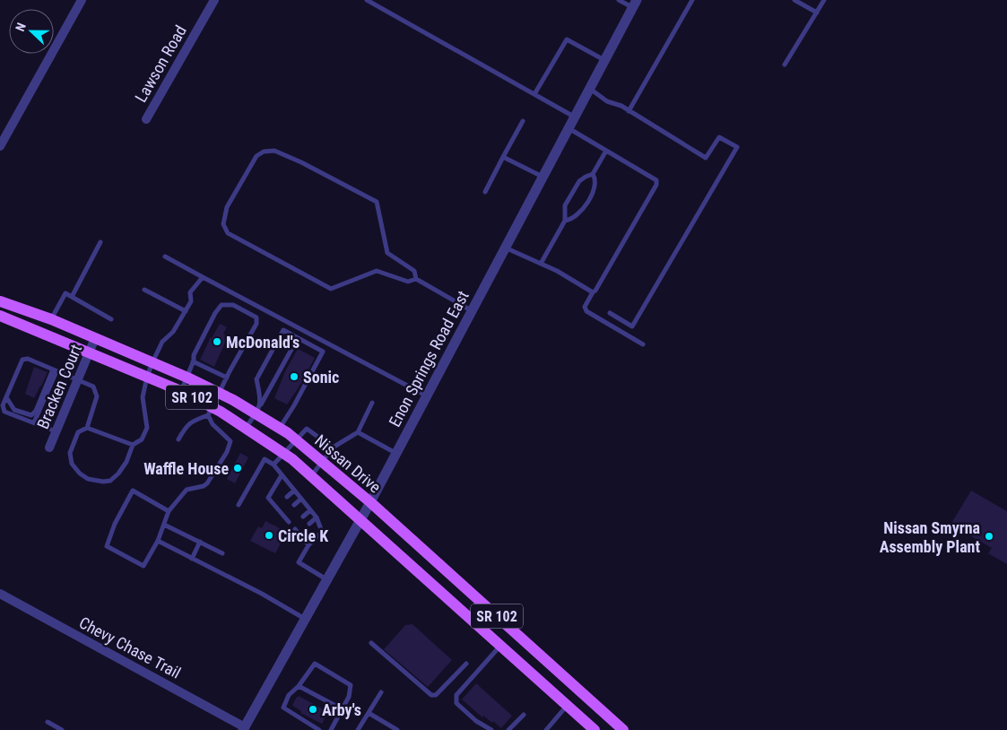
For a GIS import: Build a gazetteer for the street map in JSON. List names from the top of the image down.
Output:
{
  "streets": {
    "main road": ["SR 102", "Nissan Drive"],
    "street": [
      "Lawson Road",
      "Enon Springs Road East",
      "Bracken Court",
      "Chevy Chase Trail"
    ]
  },
  "crossings": [
    ["Enon Springs Road East", "Nissan Drive"],
    ["Enon Springs Road East", "Chevy Chase Trail"],
    ["Bracken Court", "Nissan Drive"]
  ],
  "places": [
    "McDonald's",
    "Sonic",
    "Waffle House",
    "Circle K",
    "Nissan Smyrna Assembly Plant",
    "Arby's"
  ],
  "north": "left"
}
